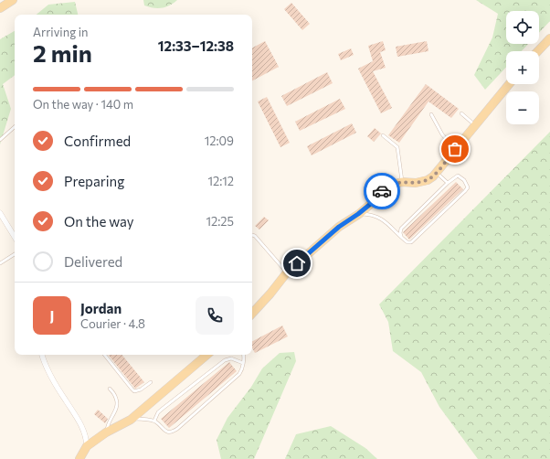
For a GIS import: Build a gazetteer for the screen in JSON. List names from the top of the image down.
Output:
{
  "page": {
    "map_buttons": ["+", "−"],
    "heading": ["2 min", "Arriving in", "12:33–12:38"],
    "panel": ["Jordan", "Courier · 4.8"],
    "bar": "On the way · 140 m",
    "list": [
      ["Confirmed", "12:09"],
      ["Preparing", "12:12"],
      ["On the way", "12:25"],
      "Delivered"
    ],
    "round": "J"
  }
}
